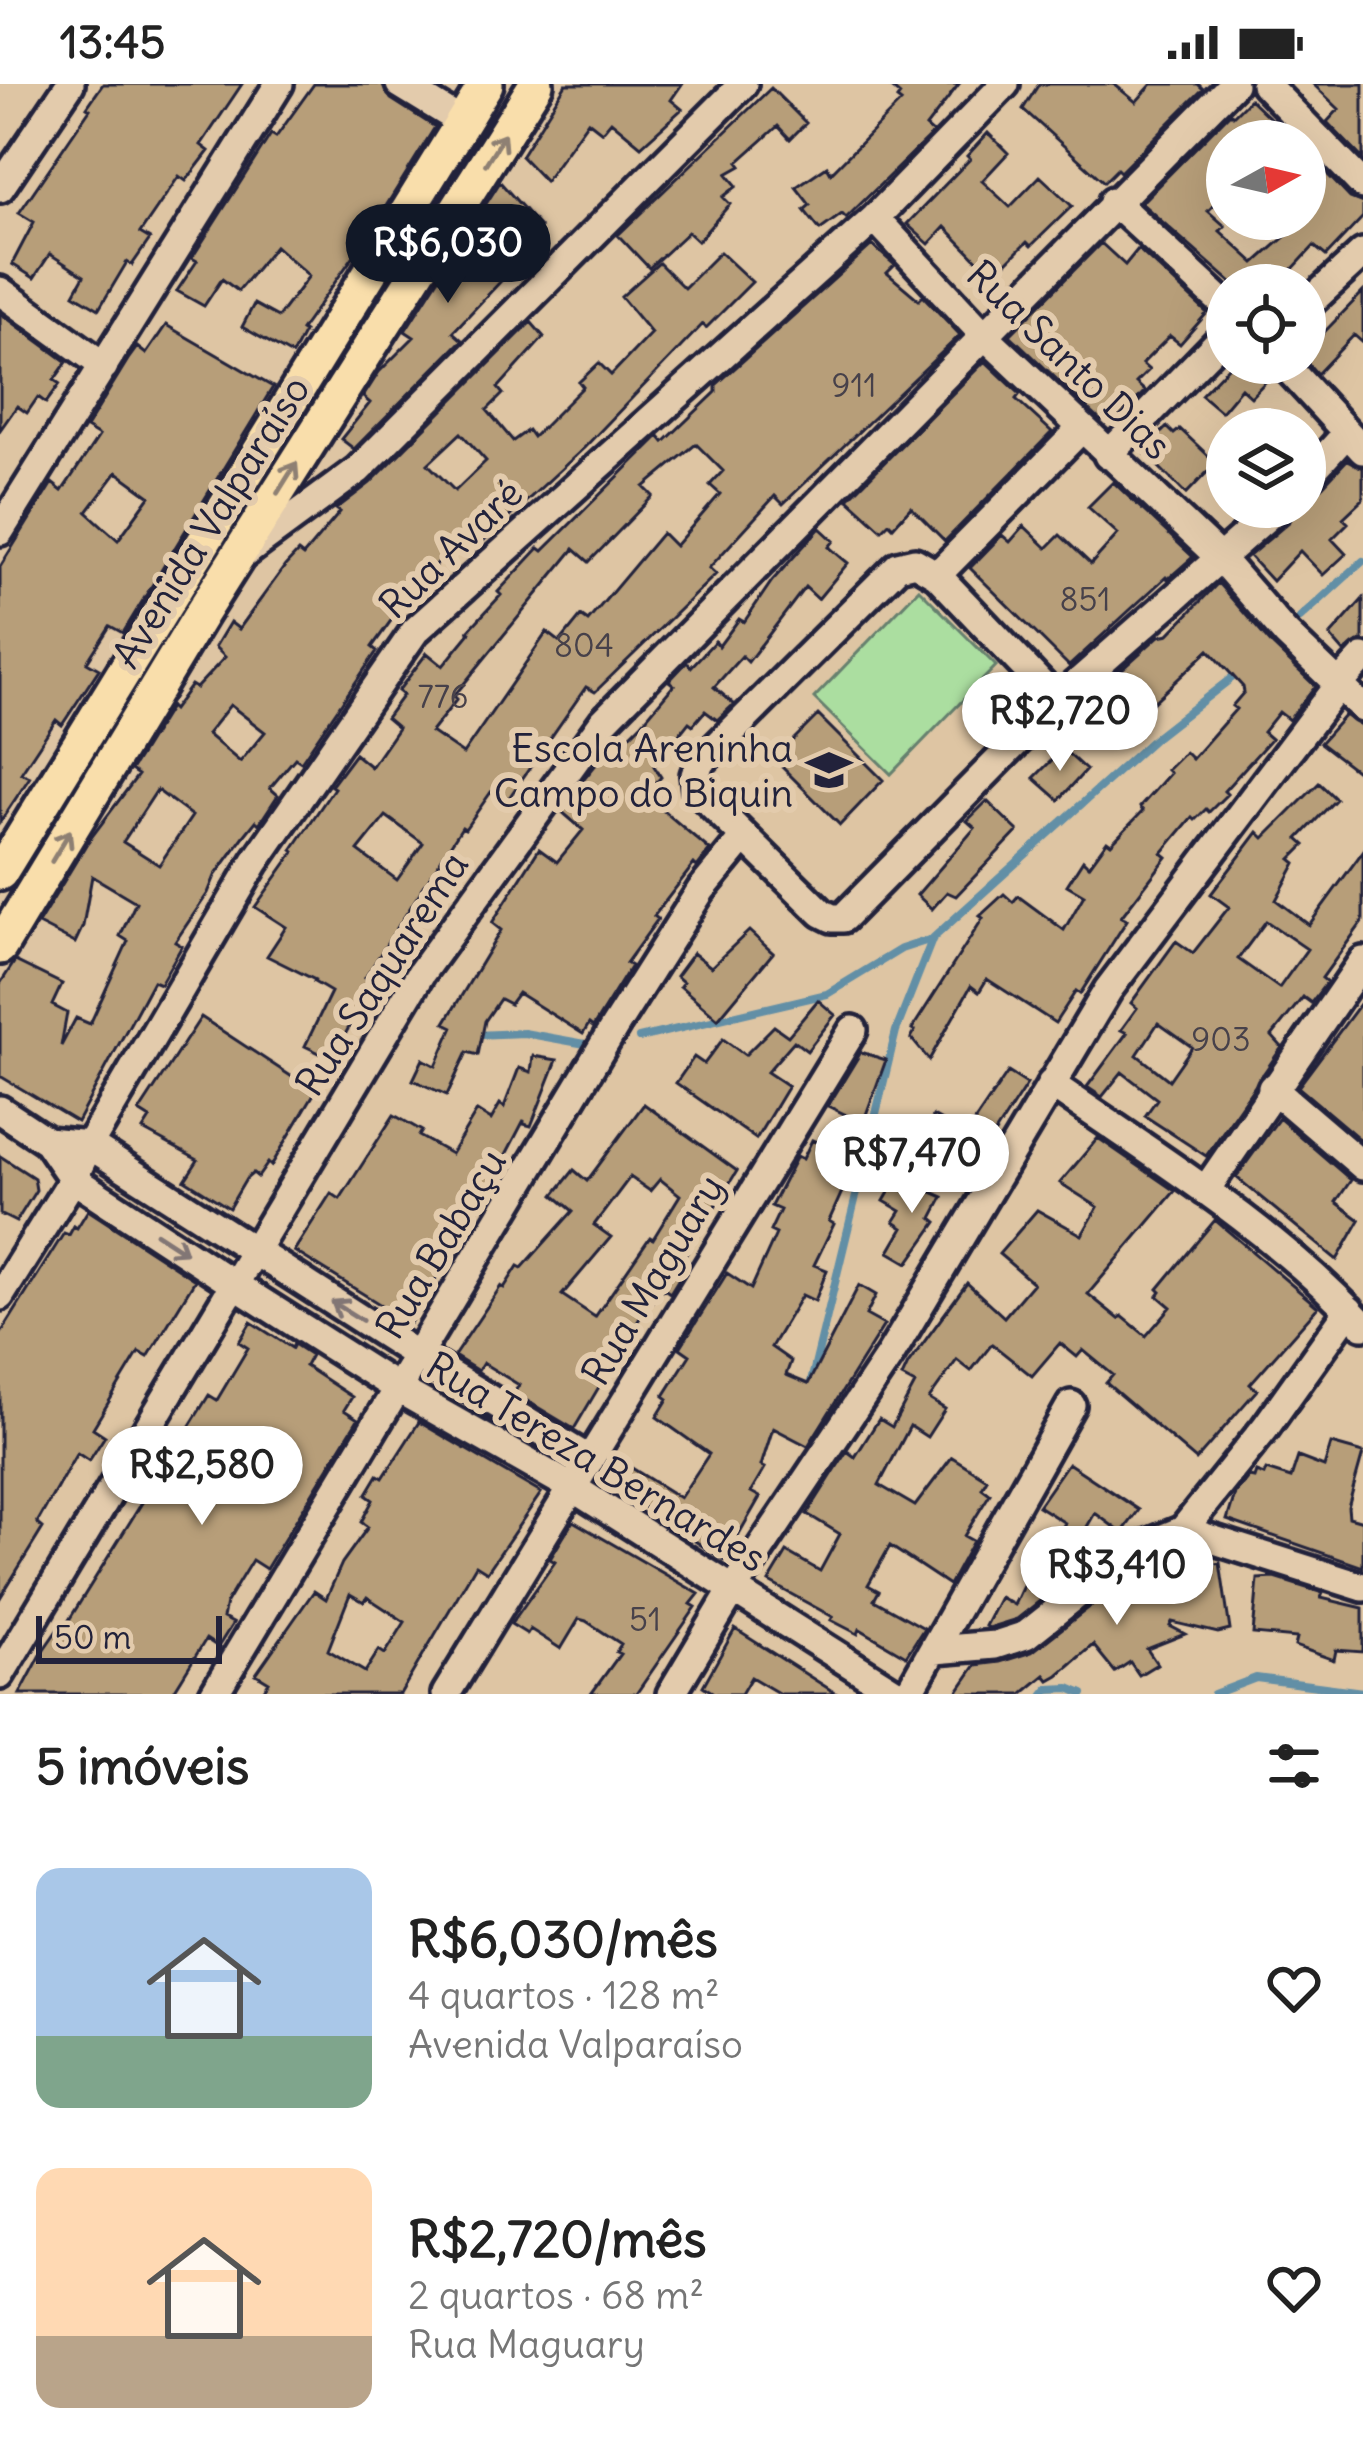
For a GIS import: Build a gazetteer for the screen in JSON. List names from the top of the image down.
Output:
{
  "streets": {
    "main road": ["Avenida Valparaíso"],
    "street": [
      "Rua Santo Dias",
      "Rua Avaré",
      "Rua Saquarema",
      "Rua Babaçu",
      "Rua Maguary",
      "Rua Tereza Bernardes"
    ]
  },
  "crossings": [
    ["Rua Santo Dias", "Rua Avaré"],
    ["Rua Santo Dias", "Rua Saquarema"],
    ["Rua Avaré", "Rua Tereza Bernardes"],
    ["Rua Saquarema", "Rua Tereza Bernardes"],
    ["Rua Babaçu", "Rua Tereza Bernardes"],
    ["Rua Maguary", "Rua Tereza Bernardes"]
  ],
  "places": {
    "school or university": ["Escola Areninha Campo do Biquin"]
  },
  "house_numbers": [
    "911",
    "851",
    "804",
    "776",
    "903",
    "51"
  ],
  "scale_bar": "50 m",
  "north": "right",
  "page": {
    "status": "13:45",
    "price": [
      "R$6,030",
      "R$2,720",
      "R$7,470",
      "R$2,580",
      "R$3,410"
    ],
    "scale": "50 m",
    "heading": "5 imóveis",
    "list": [
      {
        "name": "R$6,030/mês",
        "note": "4 quartos · 128 m² · Avenida Valparaíso"
      },
      {
        "name": "R$2,720/mês",
        "note": "2 quartos · 68 m² · Rua Maguary"
      }
    ]
  }
}
